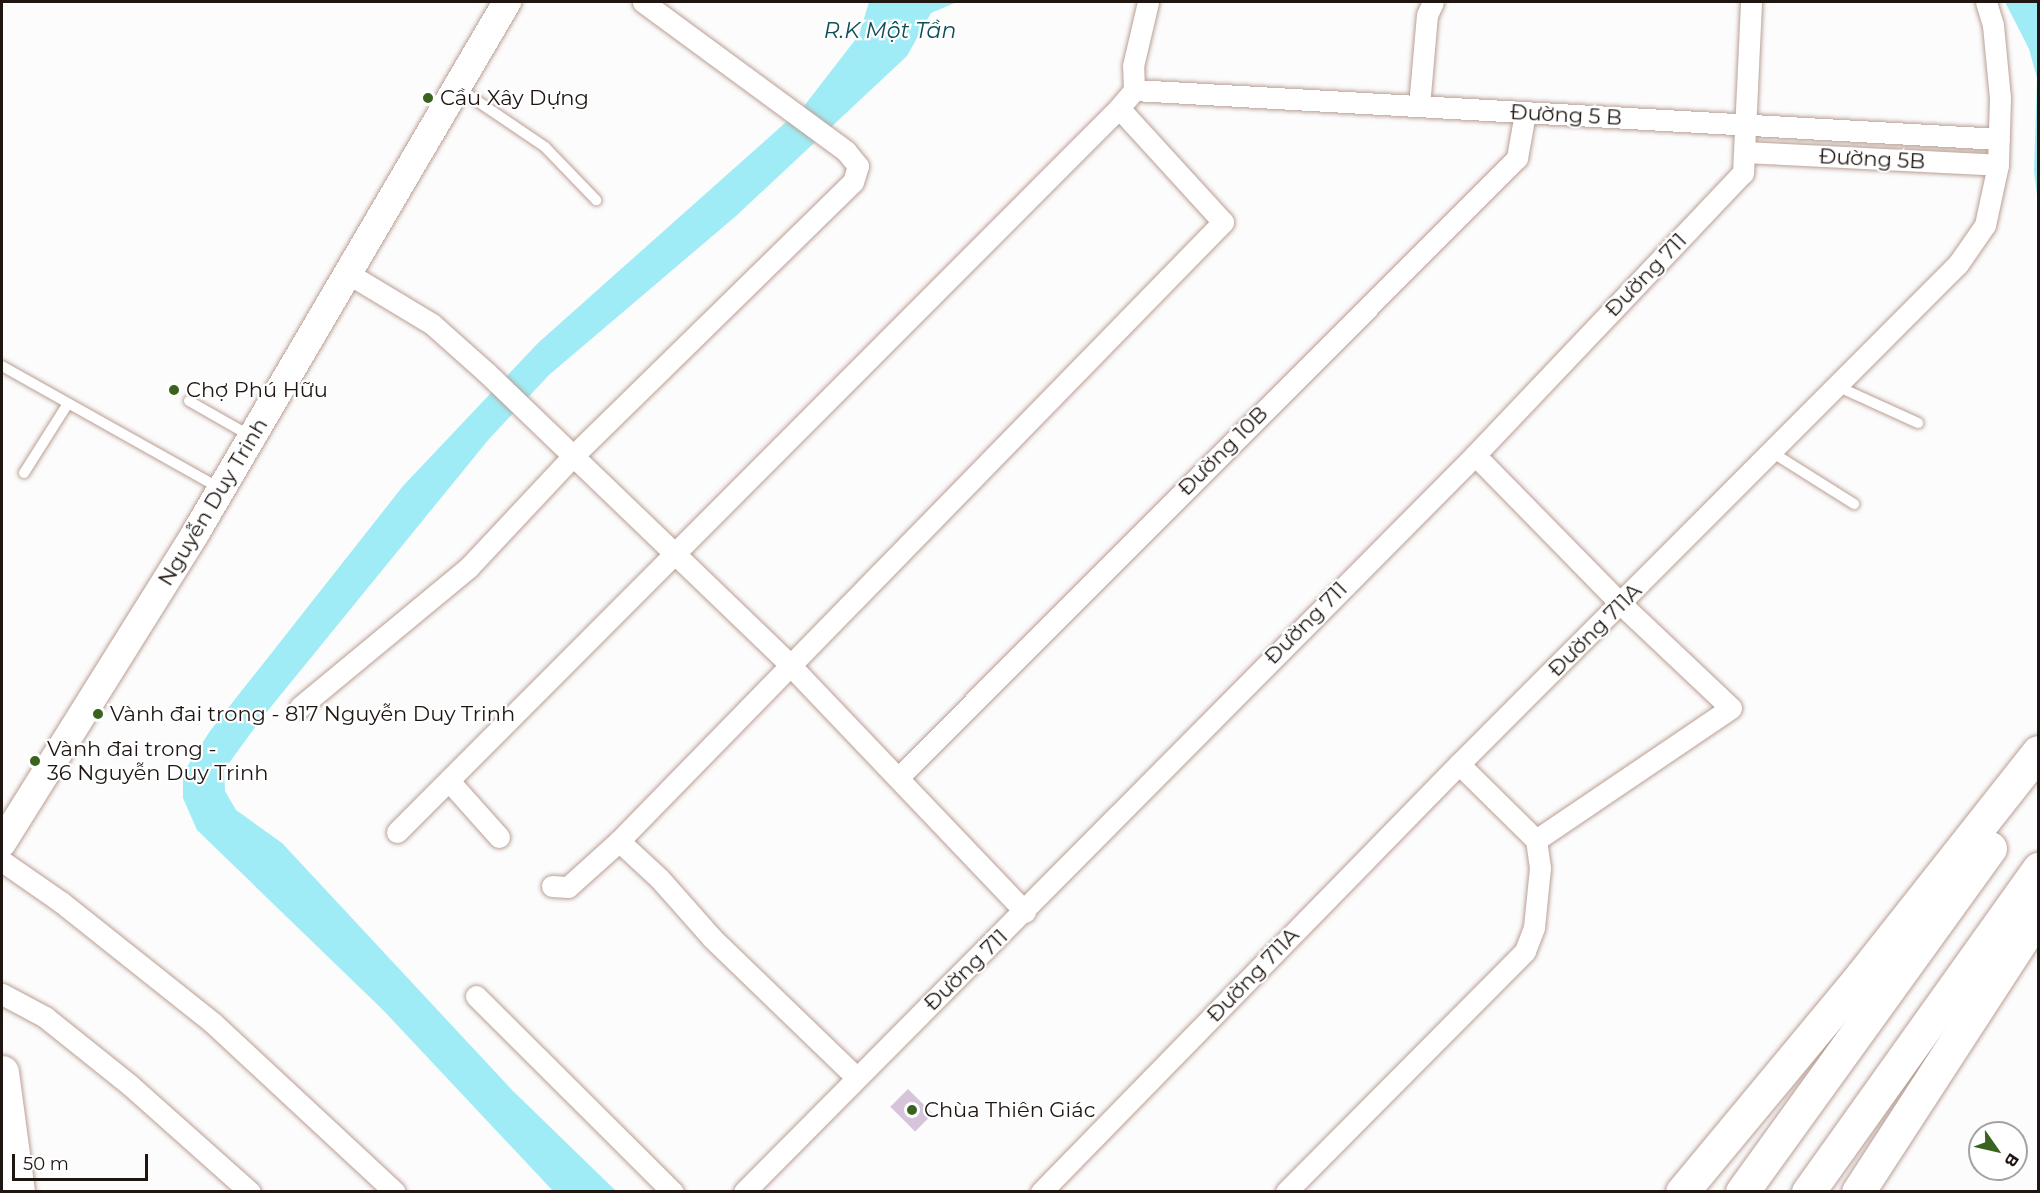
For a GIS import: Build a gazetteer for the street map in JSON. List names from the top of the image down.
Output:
{
  "streets": {
    "main road": ["Nguyễn Duy Trinh"],
    "street": [
      "Đường 5 B",
      "Đường 5B",
      "Đường 711",
      "Đường 10B",
      "Đường 711A"
    ]
  },
  "crossings": [
    ["Đường 5 B", "Đường 711"],
    ["Đường 5 B", "Đường 10B"],
    ["Đường 5 B", "Đường 711A"],
    ["Đường 5B", "Đường 711"],
    ["Đường 5B", "Đường 711A"]
  ],
  "water": ["R.K Một Tần"],
  "places": [
    "Cầu Xây Dựng",
    "Chợ Phú Hữu",
    "Vành đai trong - 817 Nguyễn Duy Trinh",
    "Vành đai trong - 36 Nguyễn Duy Trinh",
    "Chùa Thiên Giác"
  ],
  "scale_bar": "50 m",
  "north": "bottom right"
}
